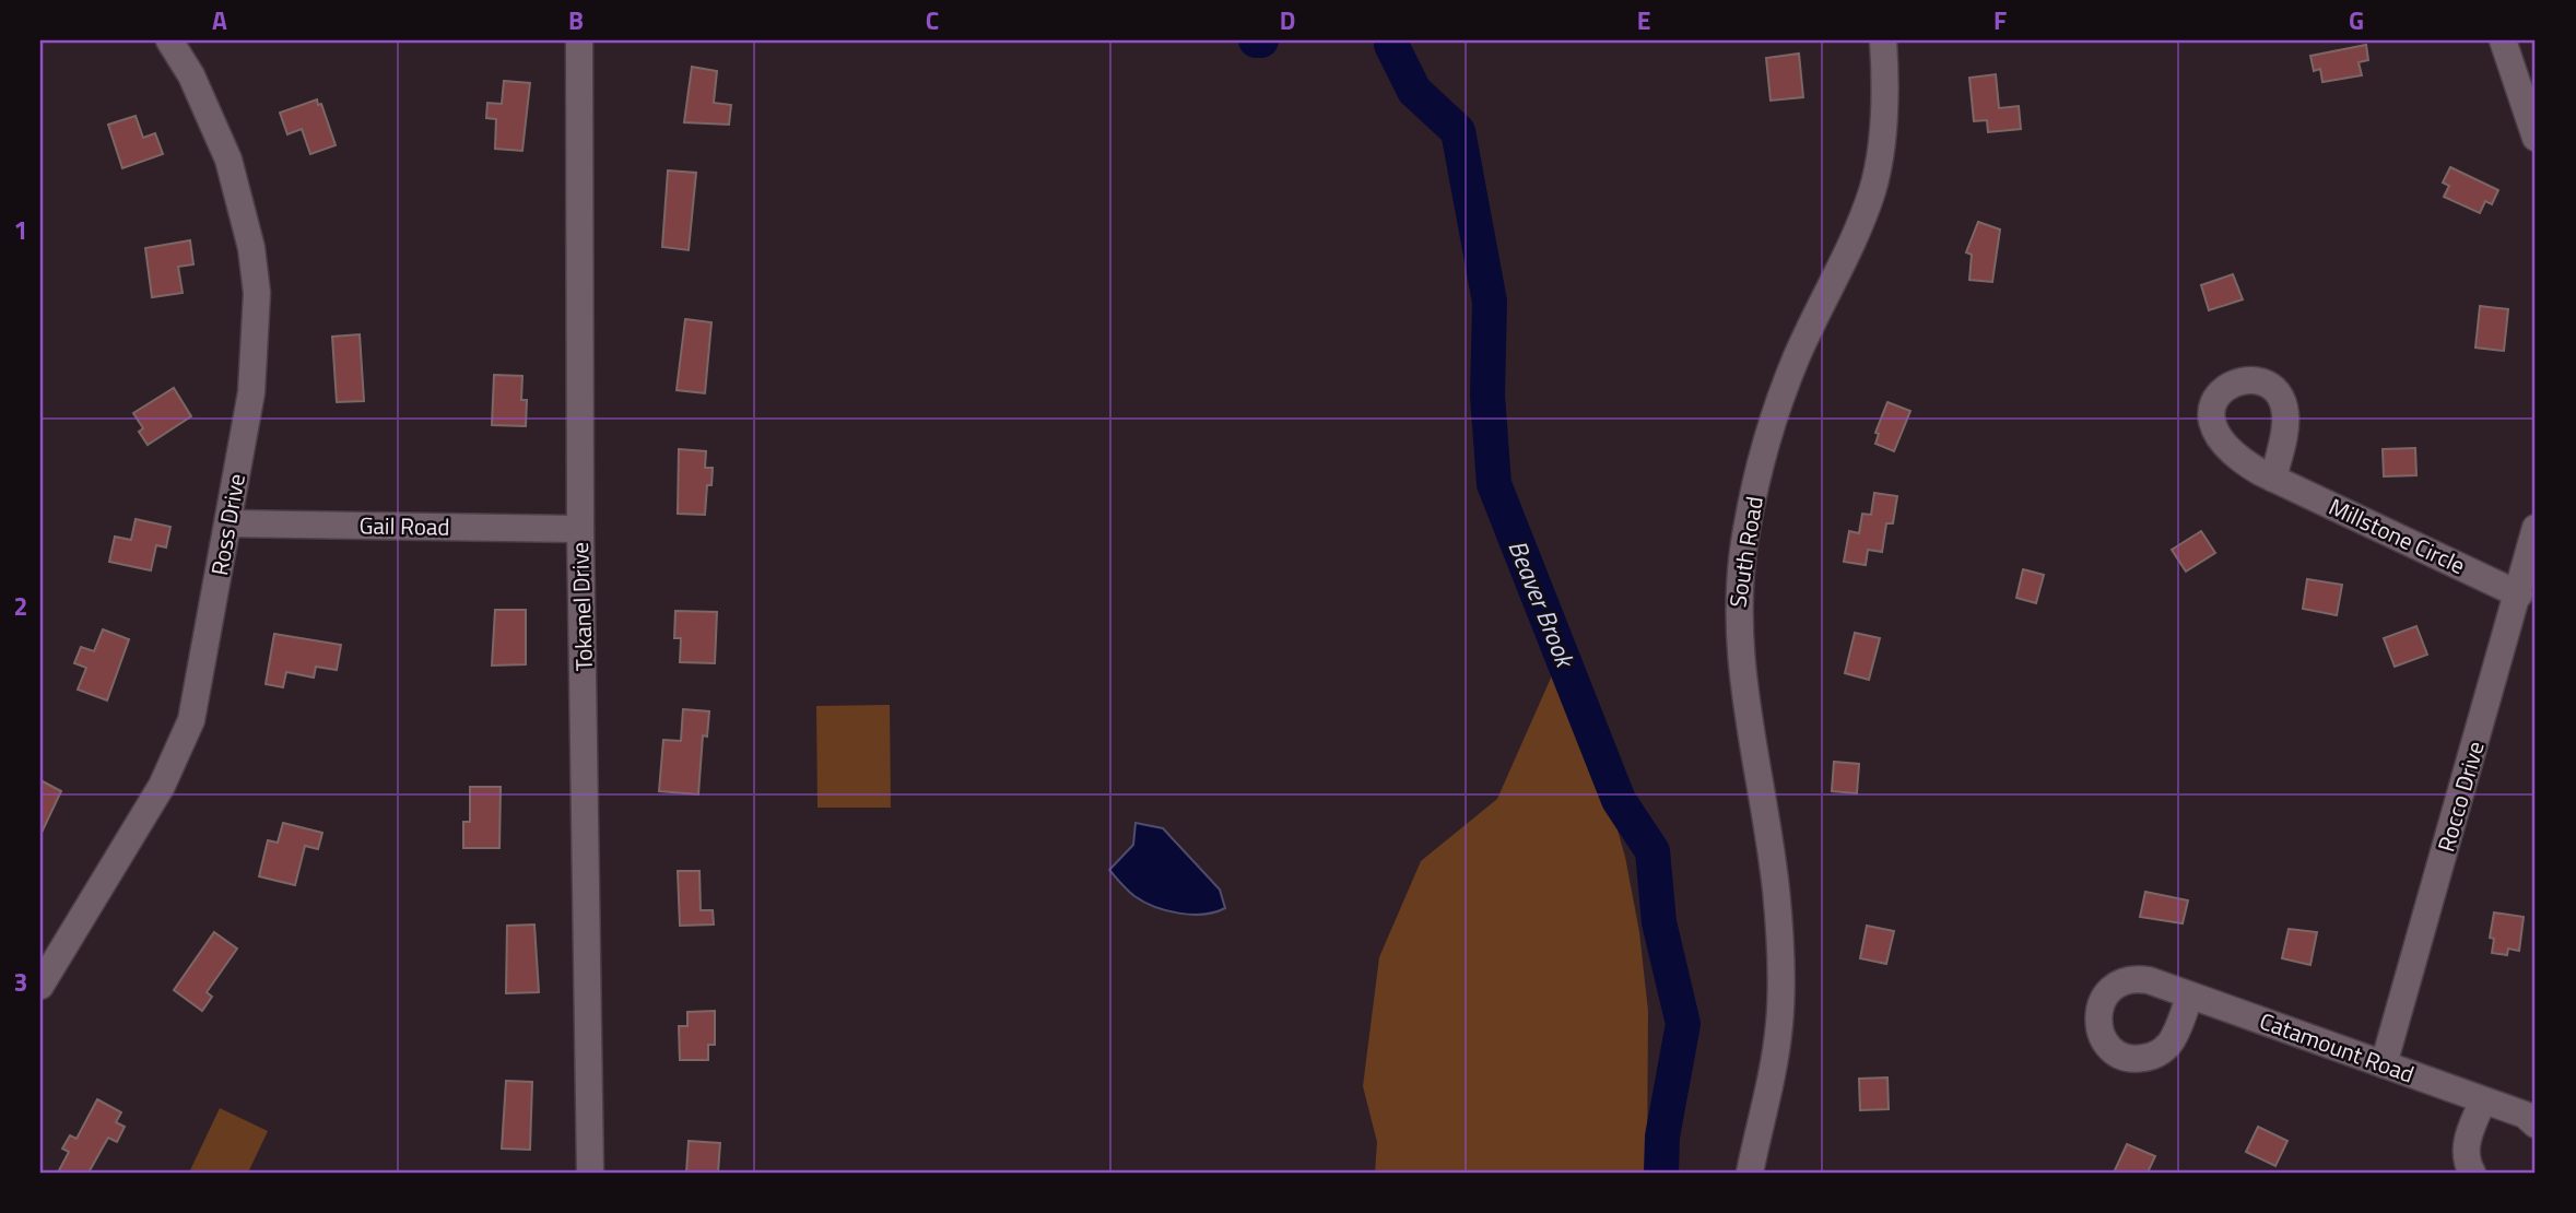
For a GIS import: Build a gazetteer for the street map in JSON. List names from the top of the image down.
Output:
{
  "streets": {
    "street": [
      "Ross Drive",
      "Gail Road",
      "Millstone Circle",
      "South Road",
      "Tokanel Drive",
      "Rocco Drive",
      "Catamount Road"
    ]
  },
  "crossings": [
    ["Ross Drive", "Gail Road"],
    ["Gail Road", "Tokanel Drive"],
    ["Millstone Circle", "Rocco Drive"],
    ["Rocco Drive", "Catamount Road"]
  ],
  "water": ["Beaver Brook"],
  "grid": {
    "columns": [
      "A",
      "B",
      "C",
      "D",
      "E",
      "F",
      "G"
    ],
    "rows": ["1", "2", "3"]
  }
}
